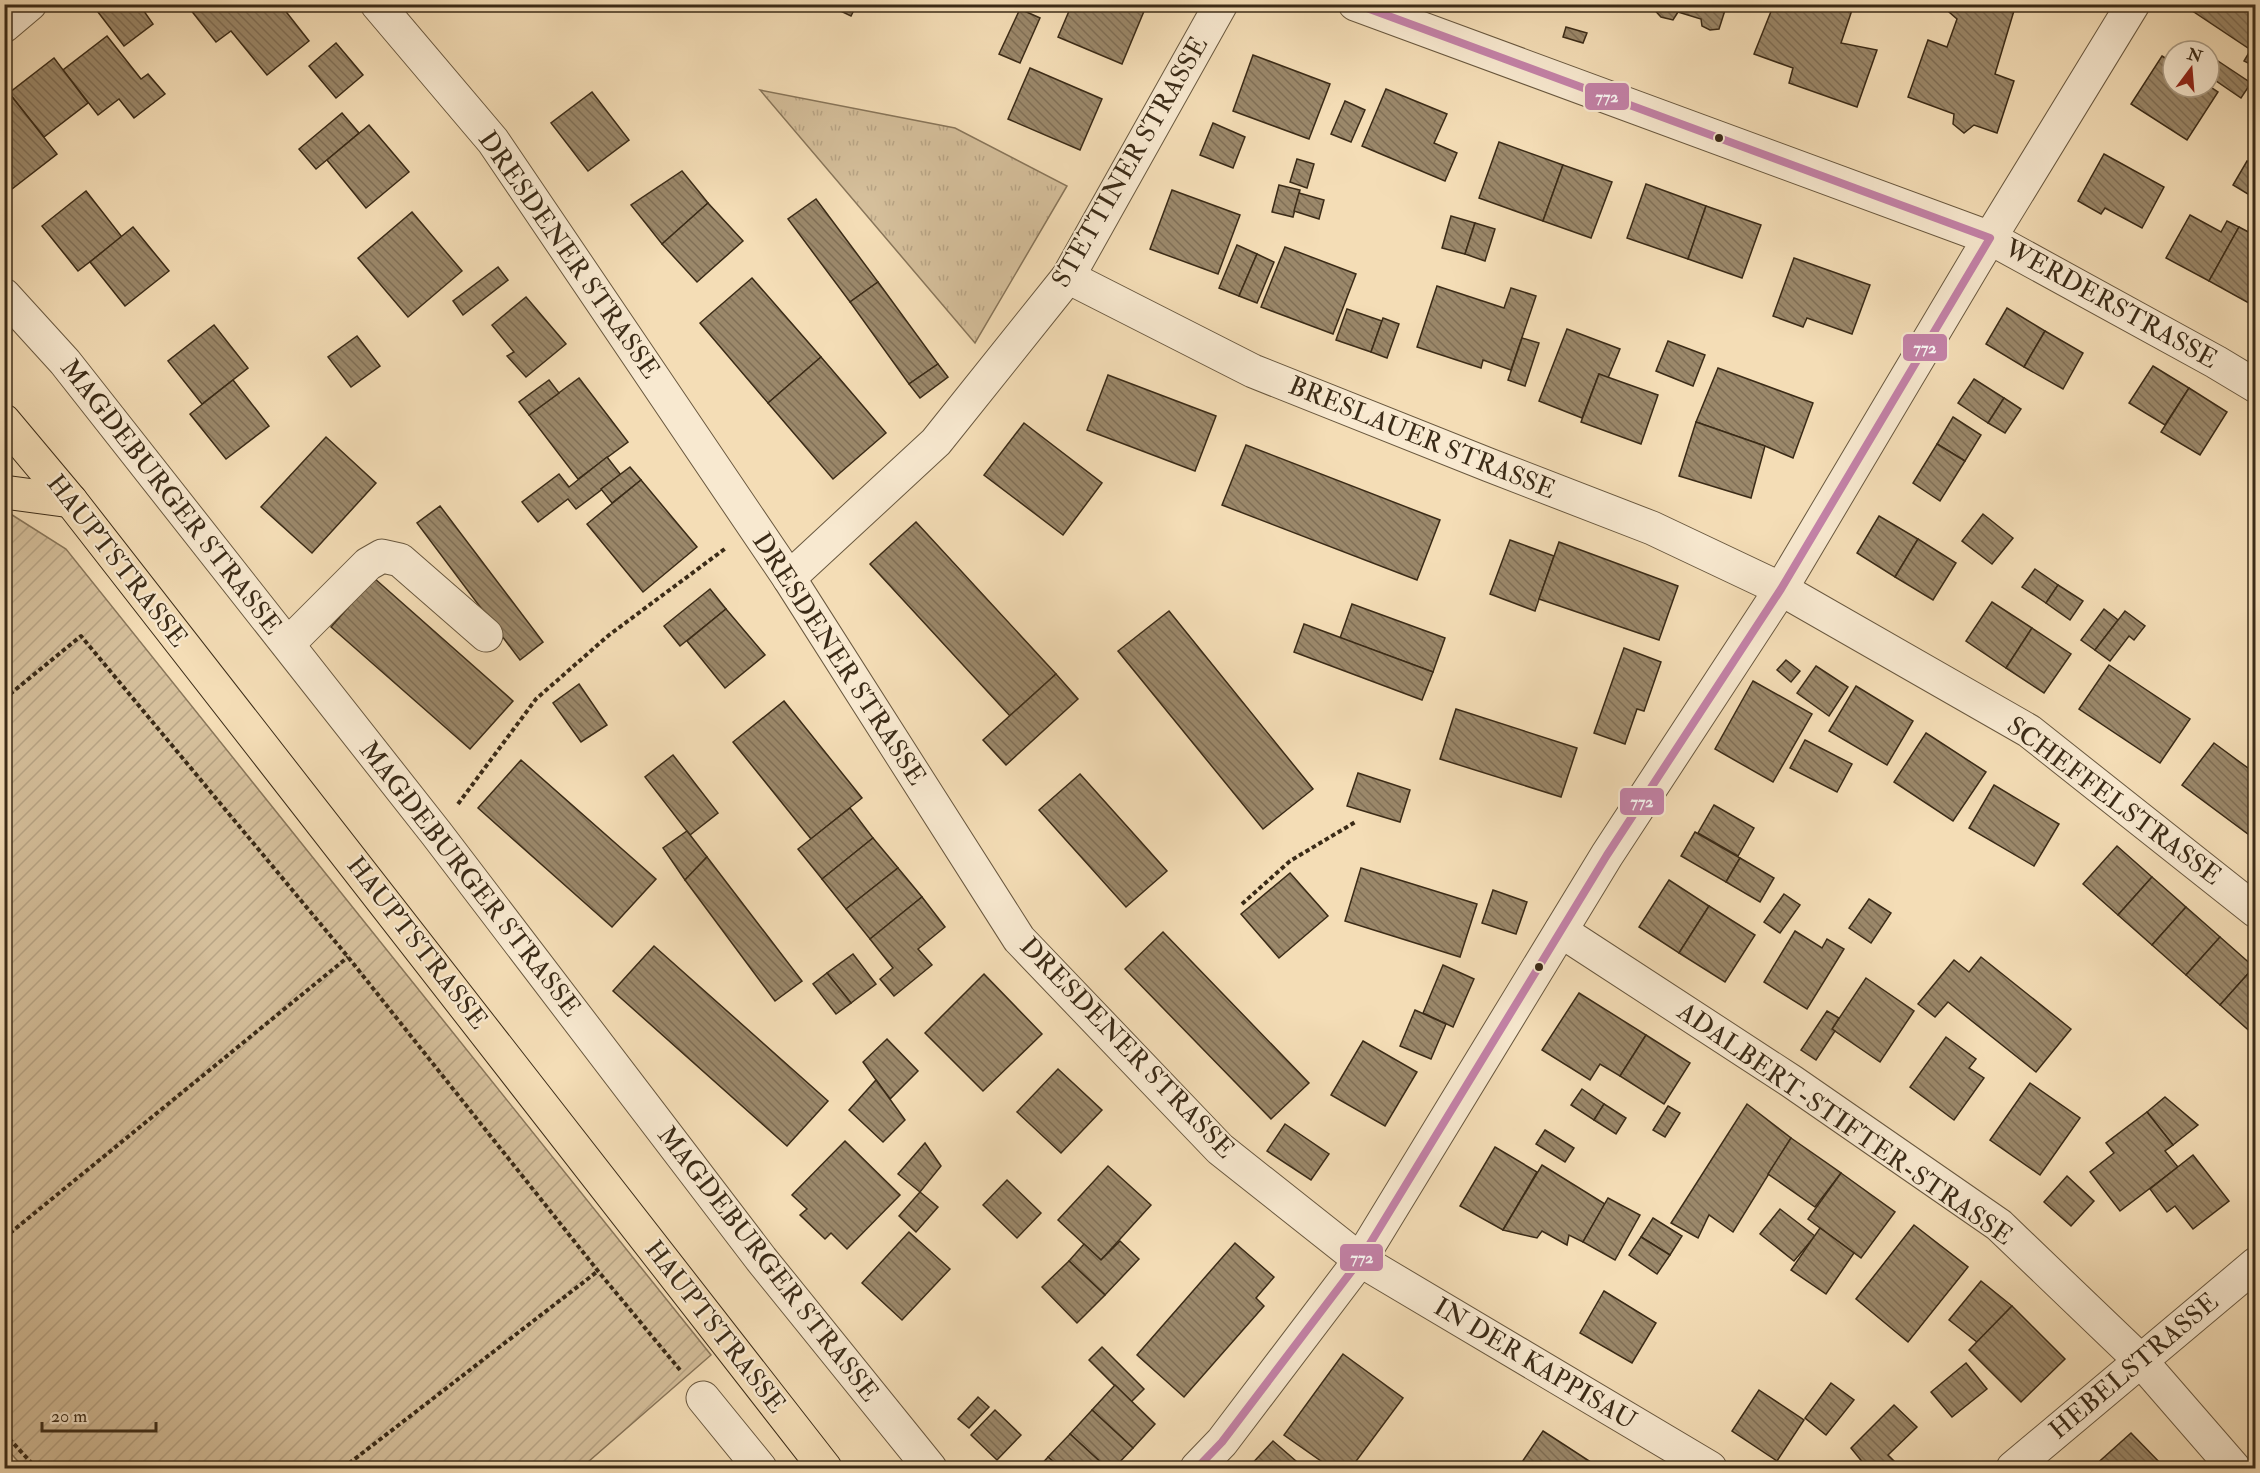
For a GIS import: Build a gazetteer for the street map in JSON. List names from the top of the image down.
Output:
{
  "streets": {
    "main road": ["HAUPTSTRASSE"],
    "street": [
      "STETTINER STRASSE",
      "DRESDENER STRASSE",
      "WERDERSTRASSE",
      "BRESLAUER STRASSE",
      "MAGDEBURGER STRASSE",
      "SCHEFFELSTRASSE",
      "ADALBERT-STIFTER-STRASSE",
      "IN DER KAPPISAU",
      "HEBELSTRASSE"
    ]
  },
  "crossings": [
    ["STETTINER STRASSE", "DRESDENER STRASSE"],
    ["STETTINER STRASSE", "BRESLAUER STRASSE"],
    ["DRESDENER STRASSE", "IN DER KAPPISAU"],
    ["BRESLAUER STRASSE", "SCHEFFELSTRASSE"],
    ["ADALBERT-STIFTER-STRASSE", "HEBELSTRASSE"]
  ],
  "lines": ["transit line 772"],
  "scale_bar": "20 m",
  "north": "top"
}
